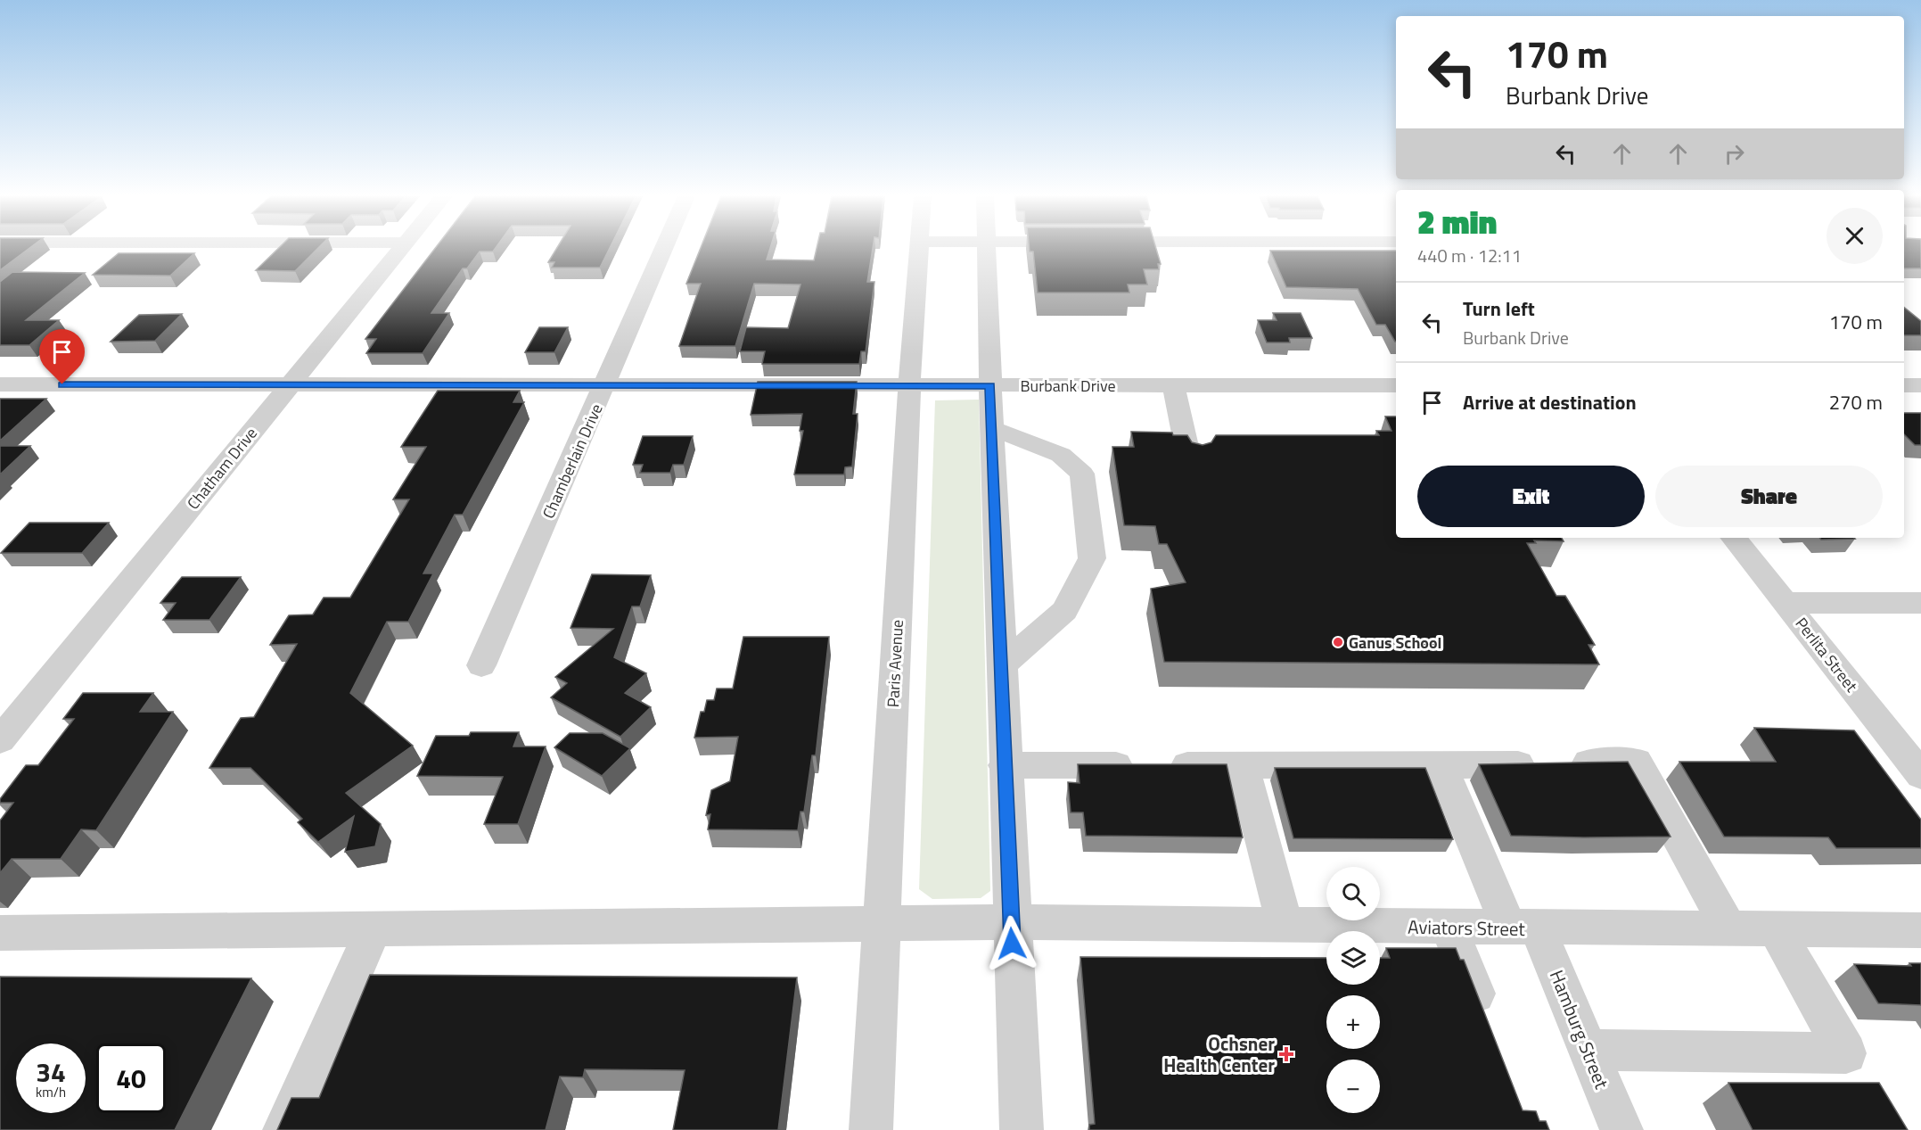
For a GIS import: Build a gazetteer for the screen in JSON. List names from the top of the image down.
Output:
{
  "streets": {
    "street": [
      "Burbank Drive",
      "Chamberlain Drive",
      "Chatham Drive",
      "Perlita Street",
      "Paris Avenue",
      "Aviators Street",
      "Hamburg Street"
    ]
  },
  "crossings": [
    ["Burbank Drive", "Chamberlain Drive"],
    ["Burbank Drive", "Chatham Drive"],
    ["Burbank Drive", "Paris Avenue"],
    ["Paris Avenue", "Aviators Street"],
    ["Aviators Street", "Hamburg Street"]
  ],
  "places": {
    "other": ["Ganus School"],
    "health": ["Ochsner Health Center"]
  },
  "page": {
    "turn": ["170 m", "Burbank Drive"],
    "heading": ["2 min", "440 m · 12:11"],
    "list": [
      {
        "name": "Turn left",
        "note": "Burbank Drive",
        "value": "170 m"
      },
      {
        "name": "Arrive at destination",
        "value": "270 m"
      }
    ],
    "buttons": ["Exit", "Share"],
    "map_buttons": ["+", "−"],
    "speed": "34 km/h",
    "limit": "40"
  }
}
